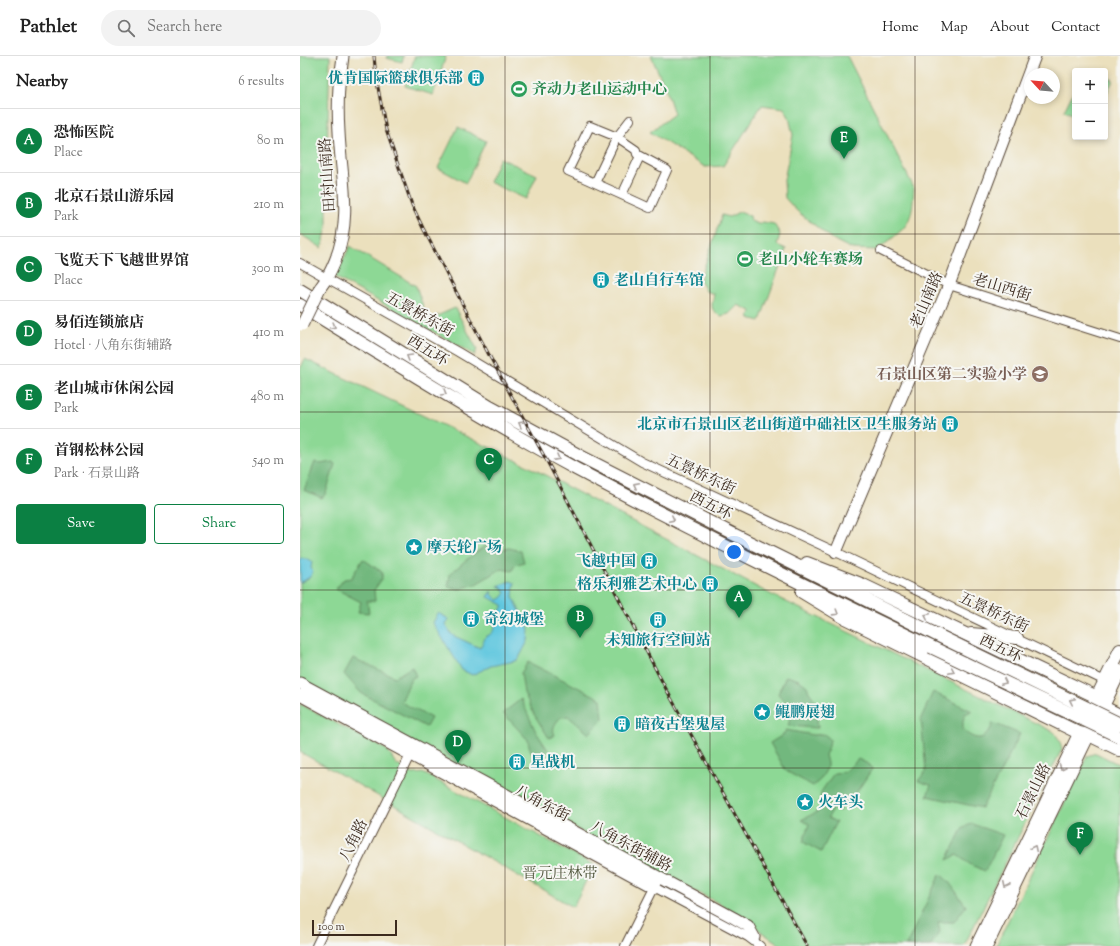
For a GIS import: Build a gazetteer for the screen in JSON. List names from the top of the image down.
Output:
{
  "streets": {
    "highway": ["西五环", "石景山路"],
    "main road": ["田村山南路", "老山南路", "八角东街"],
    "street": ["老山西街", "五景桥东街", "八角路"]
  },
  "crossings": [
    ["田村山南路", "五景桥东街"],
    ["老山西街", "老山南路"],
    ["老山南路", "五景桥东街"],
    ["五景桥东街", "石景山路"],
    ["八角东街", "八角路"]
  ],
  "parks": ["晋元庄林带"],
  "places": {
    "building": [
      "优肯国际篮球俱乐部",
      "老山自行车馆",
      "北京市石景山区老山街道中础社区卫生服务站",
      "飞越中国",
      "格乐利雅艺术中心",
      "奇幻城堡",
      "未知旅行空间站",
      "暗夜古堡鬼屋",
      "星战机"
    ],
    "sports": ["齐动力老山运动中心", "老山小轮车赛场"],
    "school or university": ["石景山区第二实验小学"],
    "place": ["摩天轮广场", "鲲鹏展翅", "火车头"]
  },
  "scale_bar": "100 m",
  "north": "top left",
  "page": {
    "header": "Pathlet",
    "search": "Search here",
    "nav": [
      "Home",
      "Map",
      "About",
      "Contact"
    ],
    "heading": ["Nearby", "6 results"],
    "map_buttons": ["+", "−"],
    "list": [
      {
        "mark": "A",
        "name": "恐怖医院",
        "note": "Place",
        "value": "80 m"
      },
      {
        "mark": "B",
        "name": "北京石景山游乐园",
        "note": "Park",
        "value": "210 m"
      },
      {
        "mark": "C",
        "name": "飞览天下飞越世界馆",
        "note": "Place",
        "value": "300 m"
      },
      {
        "mark": "D",
        "name": "易佰连锁旅店",
        "note": "Hotel · 八角东街辅路",
        "value": "410 m"
      },
      {
        "mark": "E",
        "name": "老山城市休闲公园",
        "note": "Park",
        "value": "480 m"
      },
      {
        "mark": "F",
        "name": "首钢松林公园",
        "note": "Park · 石景山路",
        "value": "540 m"
      }
    ],
    "pins": [
      "E",
      "C",
      "A",
      "B",
      "D",
      "F"
    ],
    "buttons": ["Save", "Share"],
    "scale": "100 m"
  }
}
